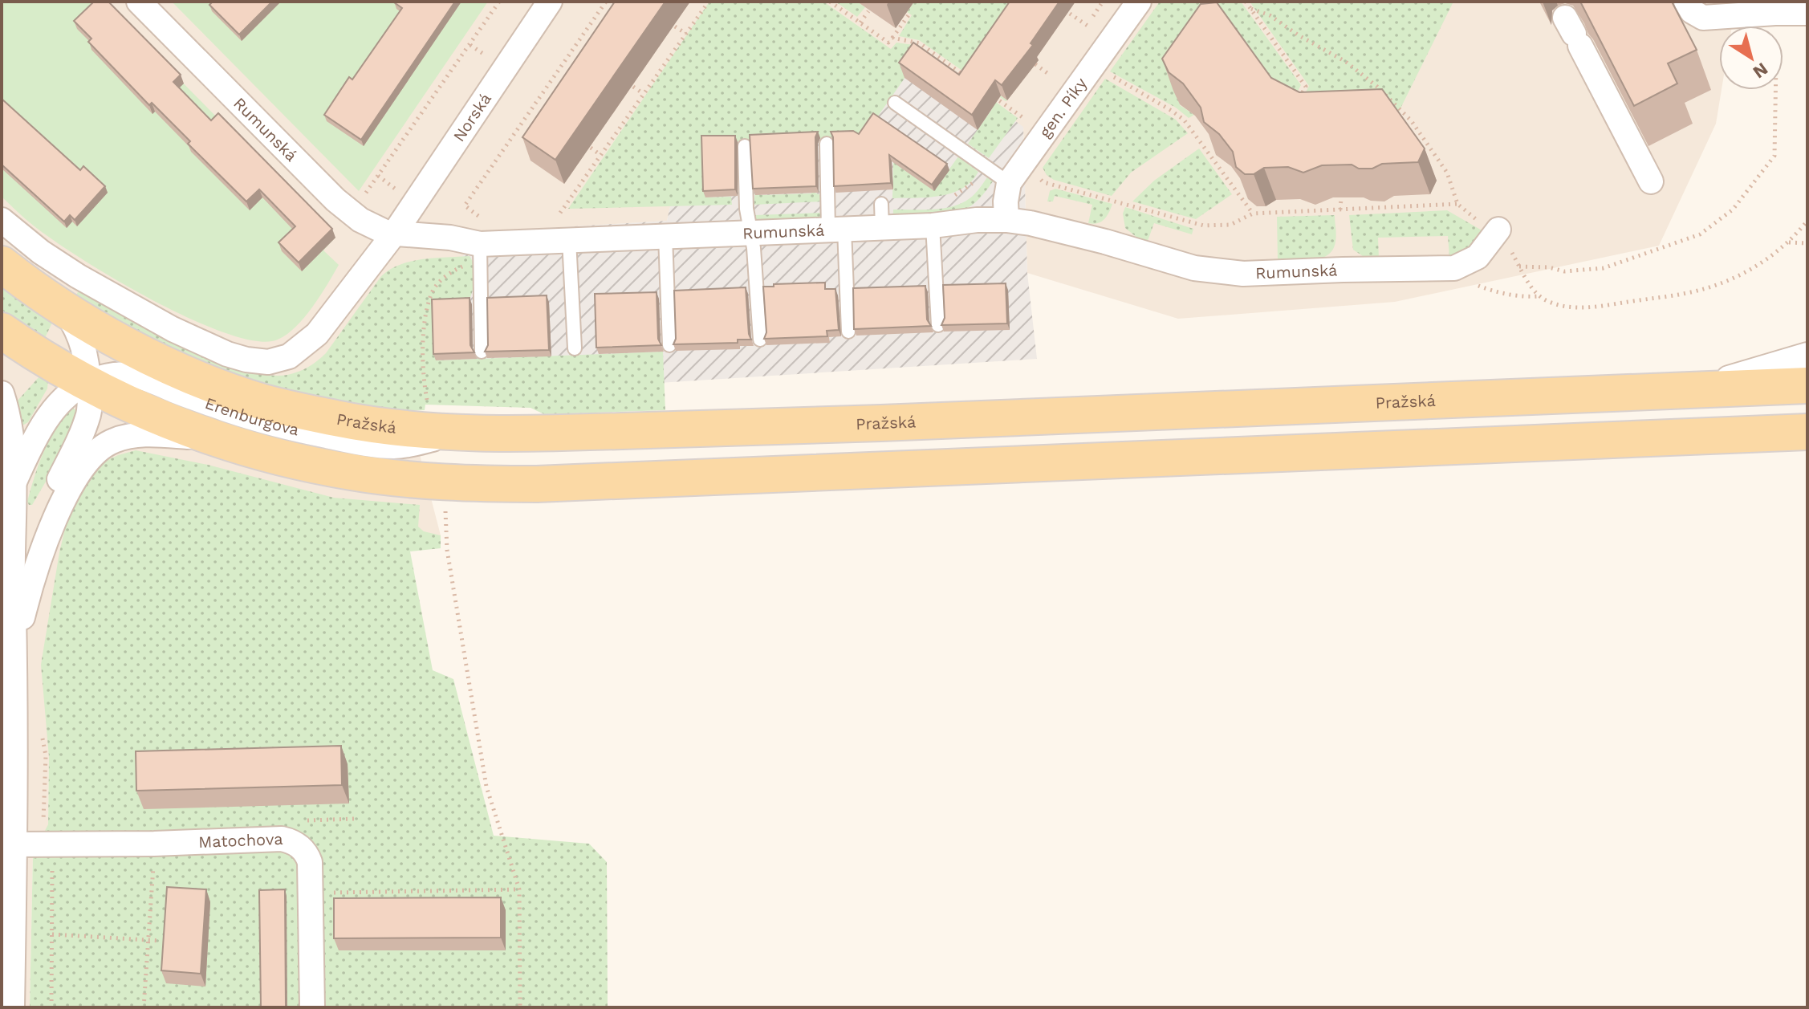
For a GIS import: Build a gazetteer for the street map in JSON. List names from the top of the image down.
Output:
{
  "streets": {
    "main road": ["Pražská"],
    "street": [
      "gen. Píky",
      "Norská",
      "Rumunská",
      "Erenburgova",
      "Matochova"
    ]
  },
  "crossings": [
    ["Norská", "Rumunská"],
    ["Pražská", "Erenburgova"],
    ["Erenburgova", "Matochova"]
  ],
  "north": "bottom right"
}
